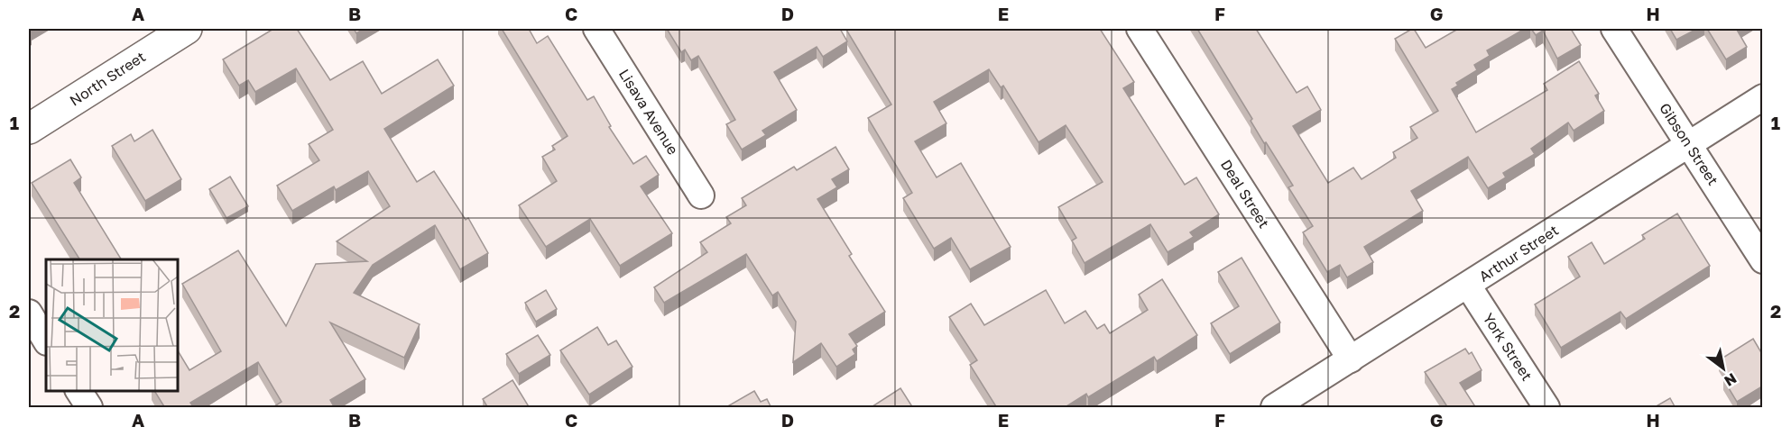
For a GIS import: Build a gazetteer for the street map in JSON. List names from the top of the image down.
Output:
{
  "streets": {
    "street": [
      "North Street",
      "Lisava Avenue",
      "Gibson Street",
      "Deal Street",
      "Arthur Street",
      "York Street"
    ]
  },
  "crossings": [
    ["Gibson Street", "Arthur Street"],
    ["Deal Street", "Arthur Street"],
    ["Arthur Street", "York Street"]
  ],
  "north": "bottom right",
  "grid": {
    "columns": [
      "A",
      "B",
      "C",
      "D",
      "E",
      "F",
      "G",
      "H"
    ],
    "rows": ["1", "2"]
  }
}
